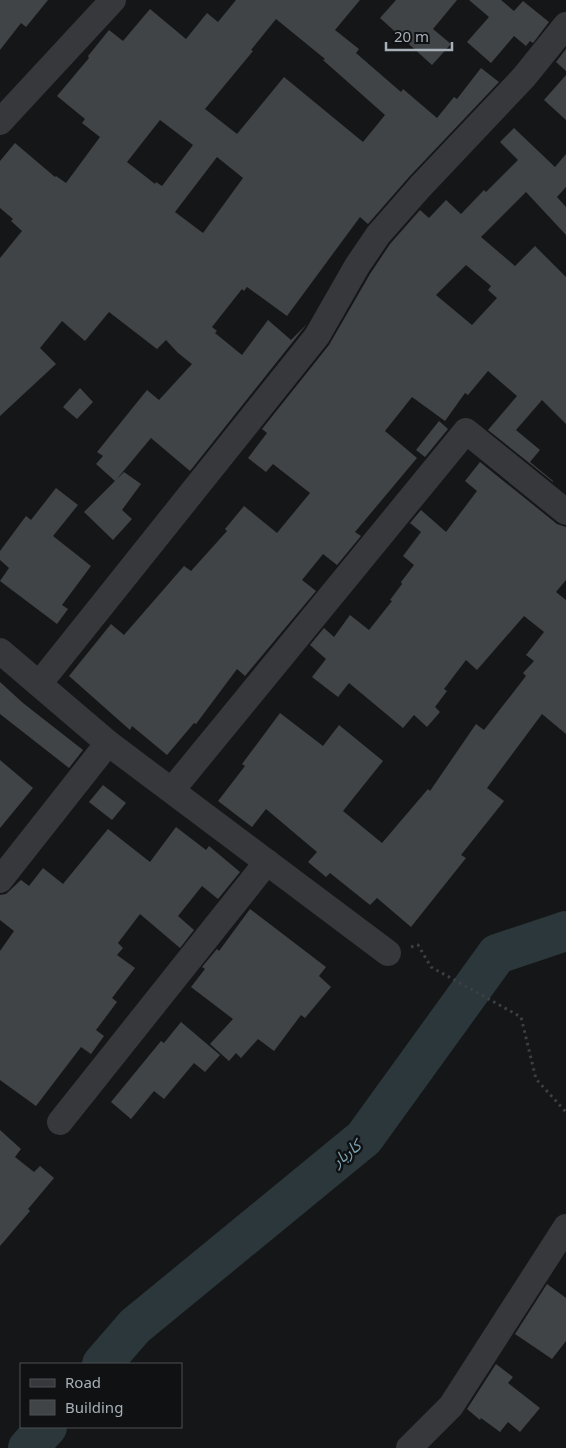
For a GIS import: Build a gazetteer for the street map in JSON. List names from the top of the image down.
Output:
{
  "water": ["کاربار"],
  "legend": ["Road", "Building"],
  "scale_bar": "20 m"
}
